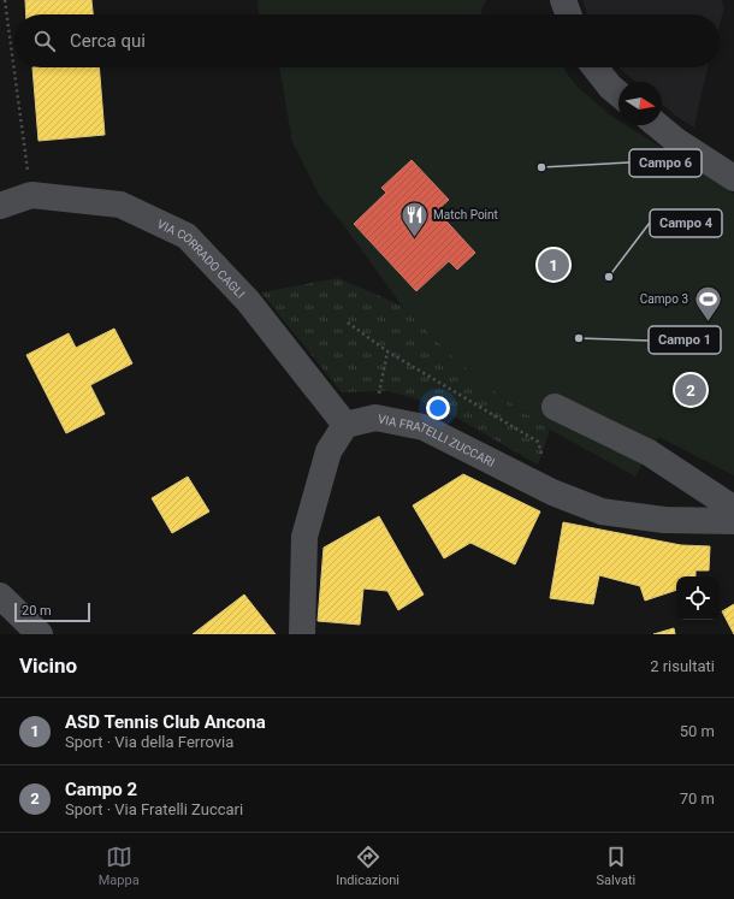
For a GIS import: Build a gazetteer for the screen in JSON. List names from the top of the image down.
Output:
{
  "streets": {
    "street": ["VIA CORRADO CAGLI", "VIA FRATELLI ZUCCARI"]
  },
  "crossings": [
    ["VIA CORRADO CAGLI", "VIA FRATELLI ZUCCARI"]
  ],
  "places": {
    "other": ["Campo 6", "Campo 4", "Campo 1"],
    "restaurant": ["Match Point"],
    "sports": ["Campo 3"]
  },
  "scale_bar": "20 m",
  "north": "right",
  "page": {
    "search": "Cerca qui",
    "pins": ["1", "2"],
    "scale": "20 m",
    "heading": ["Vicino", "2 risultati"],
    "list": [
      {
        "mark": "1",
        "name": "ASD Tennis Club Ancona",
        "note": "Sport · Via della Ferrovia",
        "value": "50 m"
      },
      {
        "mark": "2",
        "name": "Campo 2",
        "note": "Sport · Via Fratelli Zuccari",
        "value": "70 m"
      }
    ],
    "nav": ["Mappa", "Indicazioni", "Salvati"]
  }
}
